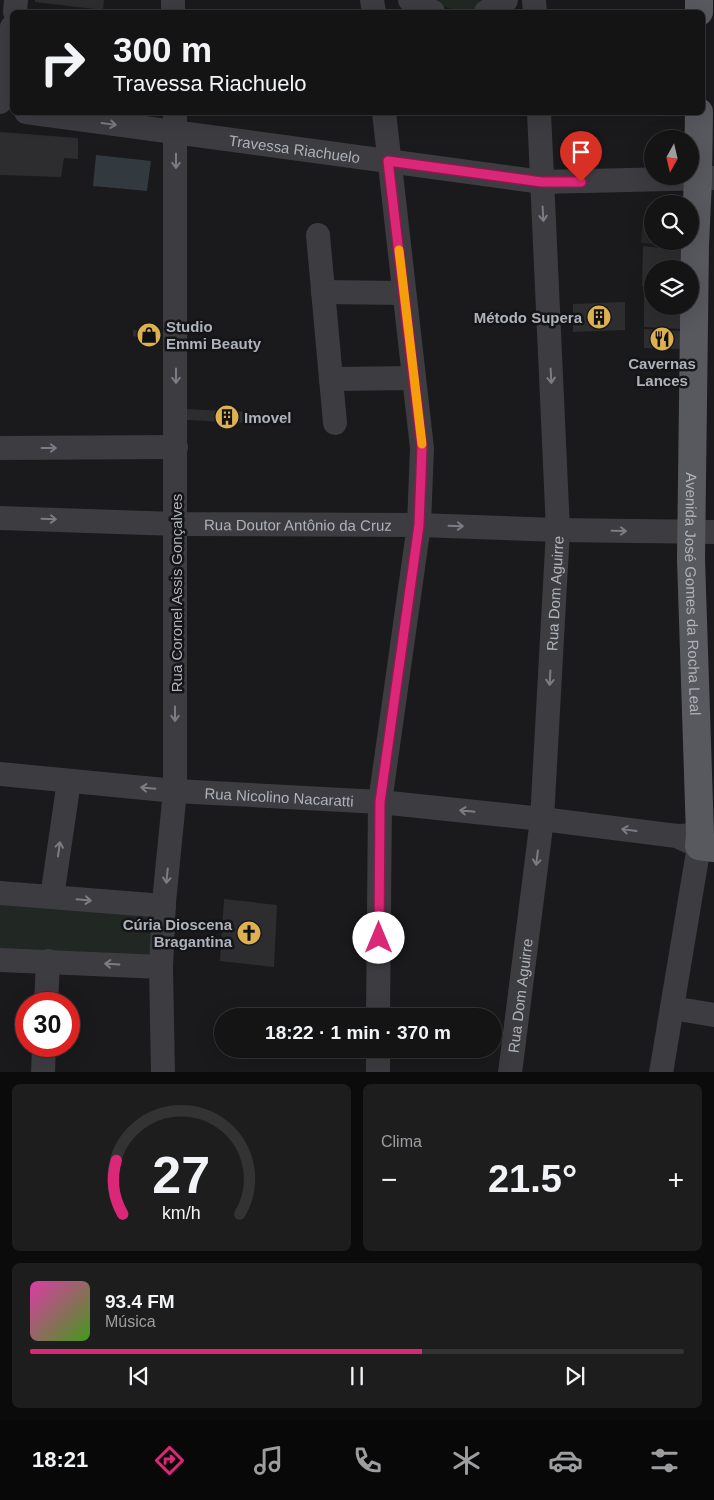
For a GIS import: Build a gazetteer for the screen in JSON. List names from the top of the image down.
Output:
{
  "streets": {
    "main road": ["Avenida José Gomes da Rocha Leal"],
    "street": [
      "Travessa Riachuelo",
      "Rua Doutor Antônio da Cruz",
      "Rua Coronel Assis Gonçalves",
      "Rua Dom Aguirre",
      "Rua Nicolino Nacaratti"
    ]
  },
  "crossings": [
    ["Travessa Riachuelo", "Rua Coronel Assis Gonçalves"],
    ["Travessa Riachuelo", "Rua Dom Aguirre"],
    ["Travessa Riachuelo", "Avenida José Gomes da Rocha Leal"],
    ["Rua Doutor Antônio da Cruz", "Rua Coronel Assis Gonçalves"],
    ["Rua Doutor Antônio da Cruz", "Rua Dom Aguirre"],
    ["Rua Doutor Antônio da Cruz", "Avenida José Gomes da Rocha Leal"],
    ["Rua Coronel Assis Gonçalves", "Rua Nicolino Nacaratti"],
    ["Rua Dom Aguirre", "Rua Nicolino Nacaratti"],
    ["Avenida José Gomes da Rocha Leal", "Rua Nicolino Nacaratti"]
  ],
  "places": {
    "building": ["Método Supera", "Imovel"],
    "shop": ["Studio Emmi Beauty"],
    "restaurant": ["Cavernas Lances"],
    "church": ["Cúria Dioscena Bragantina"]
  },
  "north": "bottom",
  "page": {
    "turn": ["300 m", "Travessa Riachuelo"],
    "limit": "30",
    "trip": "18:22 · 1 min · 370 m",
    "tile": "Clima",
    "heat": ["−", "21.5°", "+"],
    "song": ["93.4 FM", "Música"],
    "tabs": "18:21",
    "gauge": ["27", "km/h"]
  }
}
